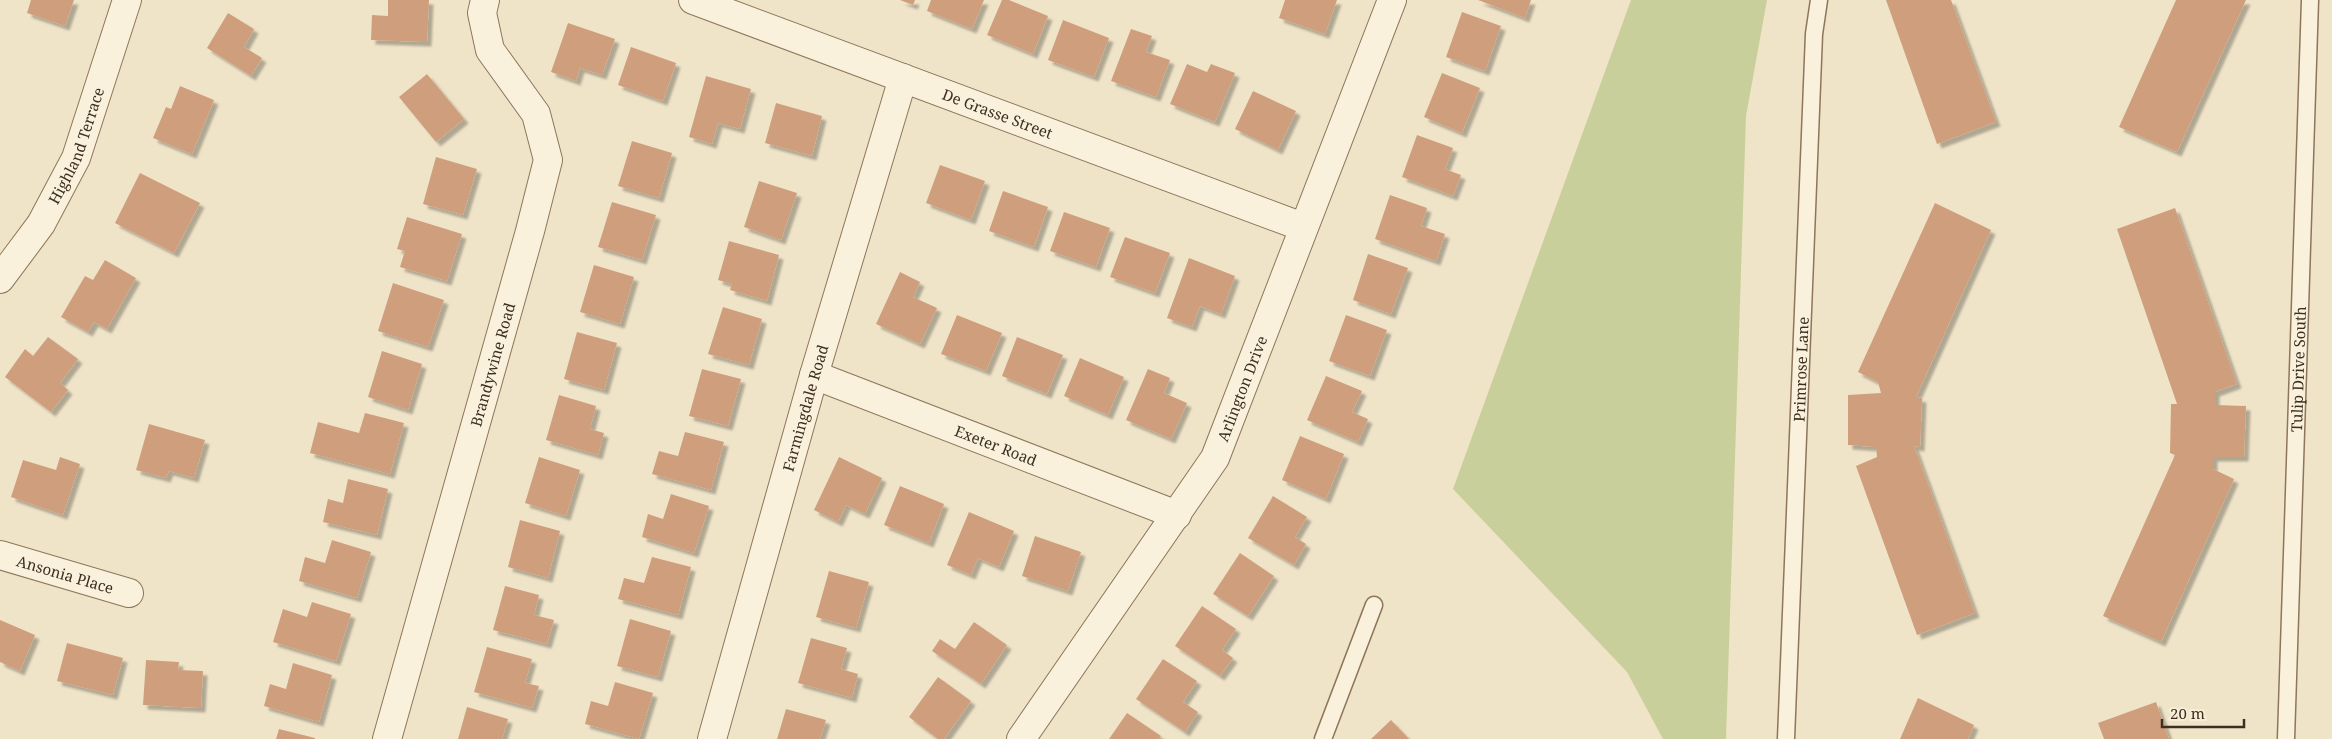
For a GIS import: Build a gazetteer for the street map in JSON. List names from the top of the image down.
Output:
{
  "streets": {
    "street": [
      "De Grasse Street",
      "Highland Terrace",
      "Brandywine Road",
      "Arlington Drive",
      "Farmingdale Road",
      "Exeter Road",
      "Ansonia Place"
    ],
    "lane": ["Primrose Lane", "Tulip Drive South"]
  },
  "crossings": [
    ["De Grasse Street", "Arlington Drive"],
    ["De Grasse Street", "Farmingdale Road"],
    ["Arlington Drive", "Exeter Road"],
    ["Farmingdale Road", "Exeter Road"]
  ],
  "scale_bar": "20 m"
}
